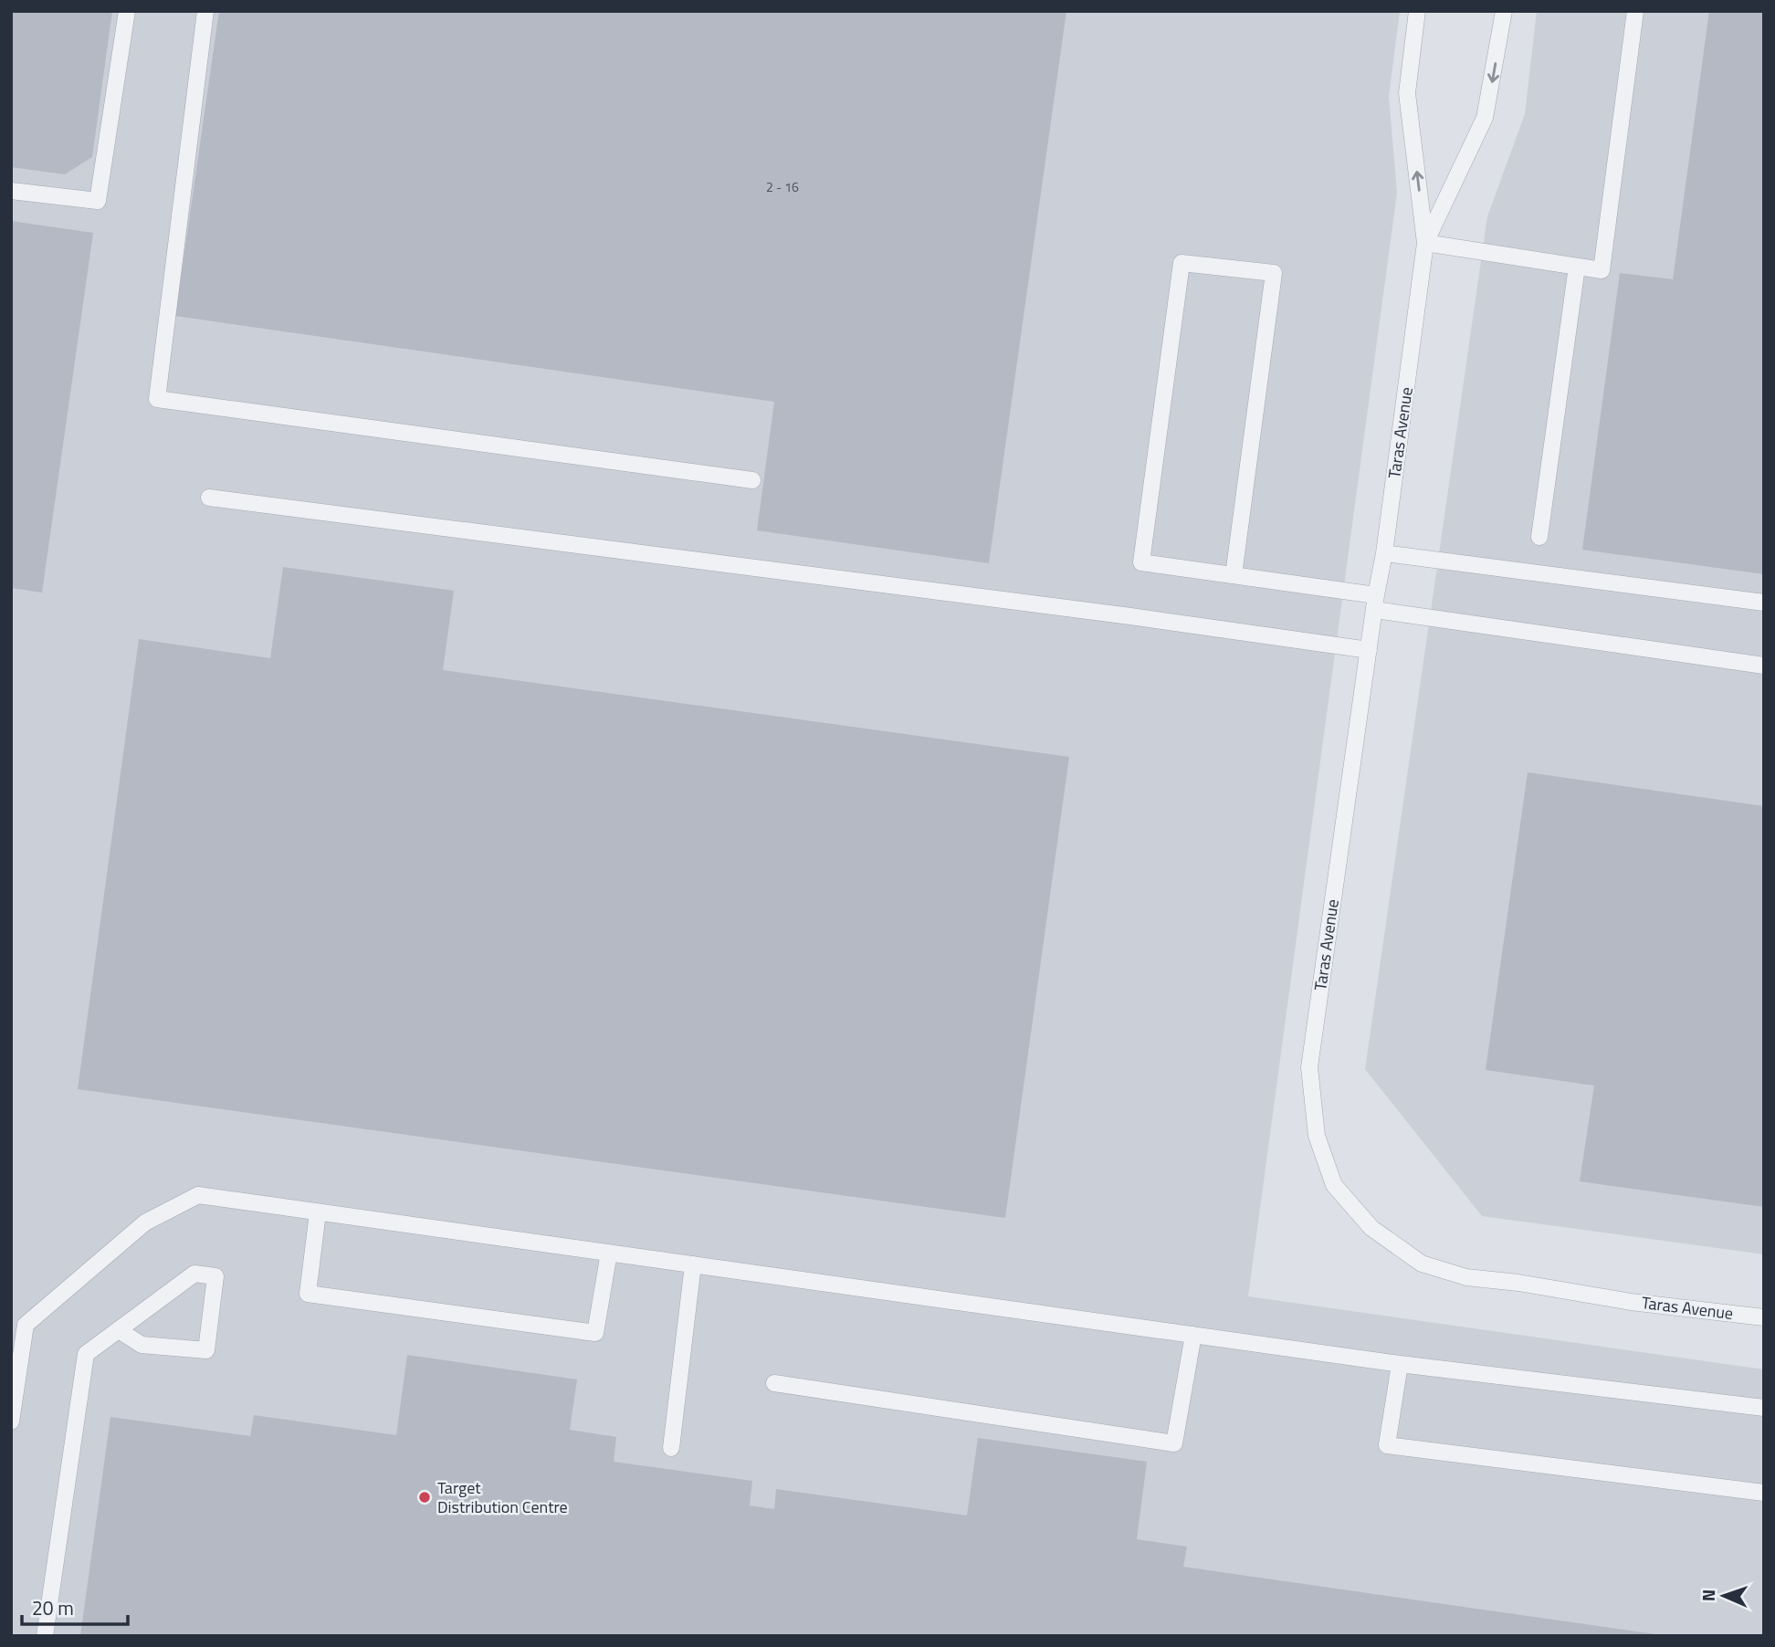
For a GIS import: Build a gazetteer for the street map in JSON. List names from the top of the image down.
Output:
{
  "streets": {
    "lane": ["Taras Avenue"]
  },
  "places": ["Target Distribution Centre"],
  "house_numbers": ["2 - 16"],
  "scale_bar": "20 m",
  "north": "left"
}
